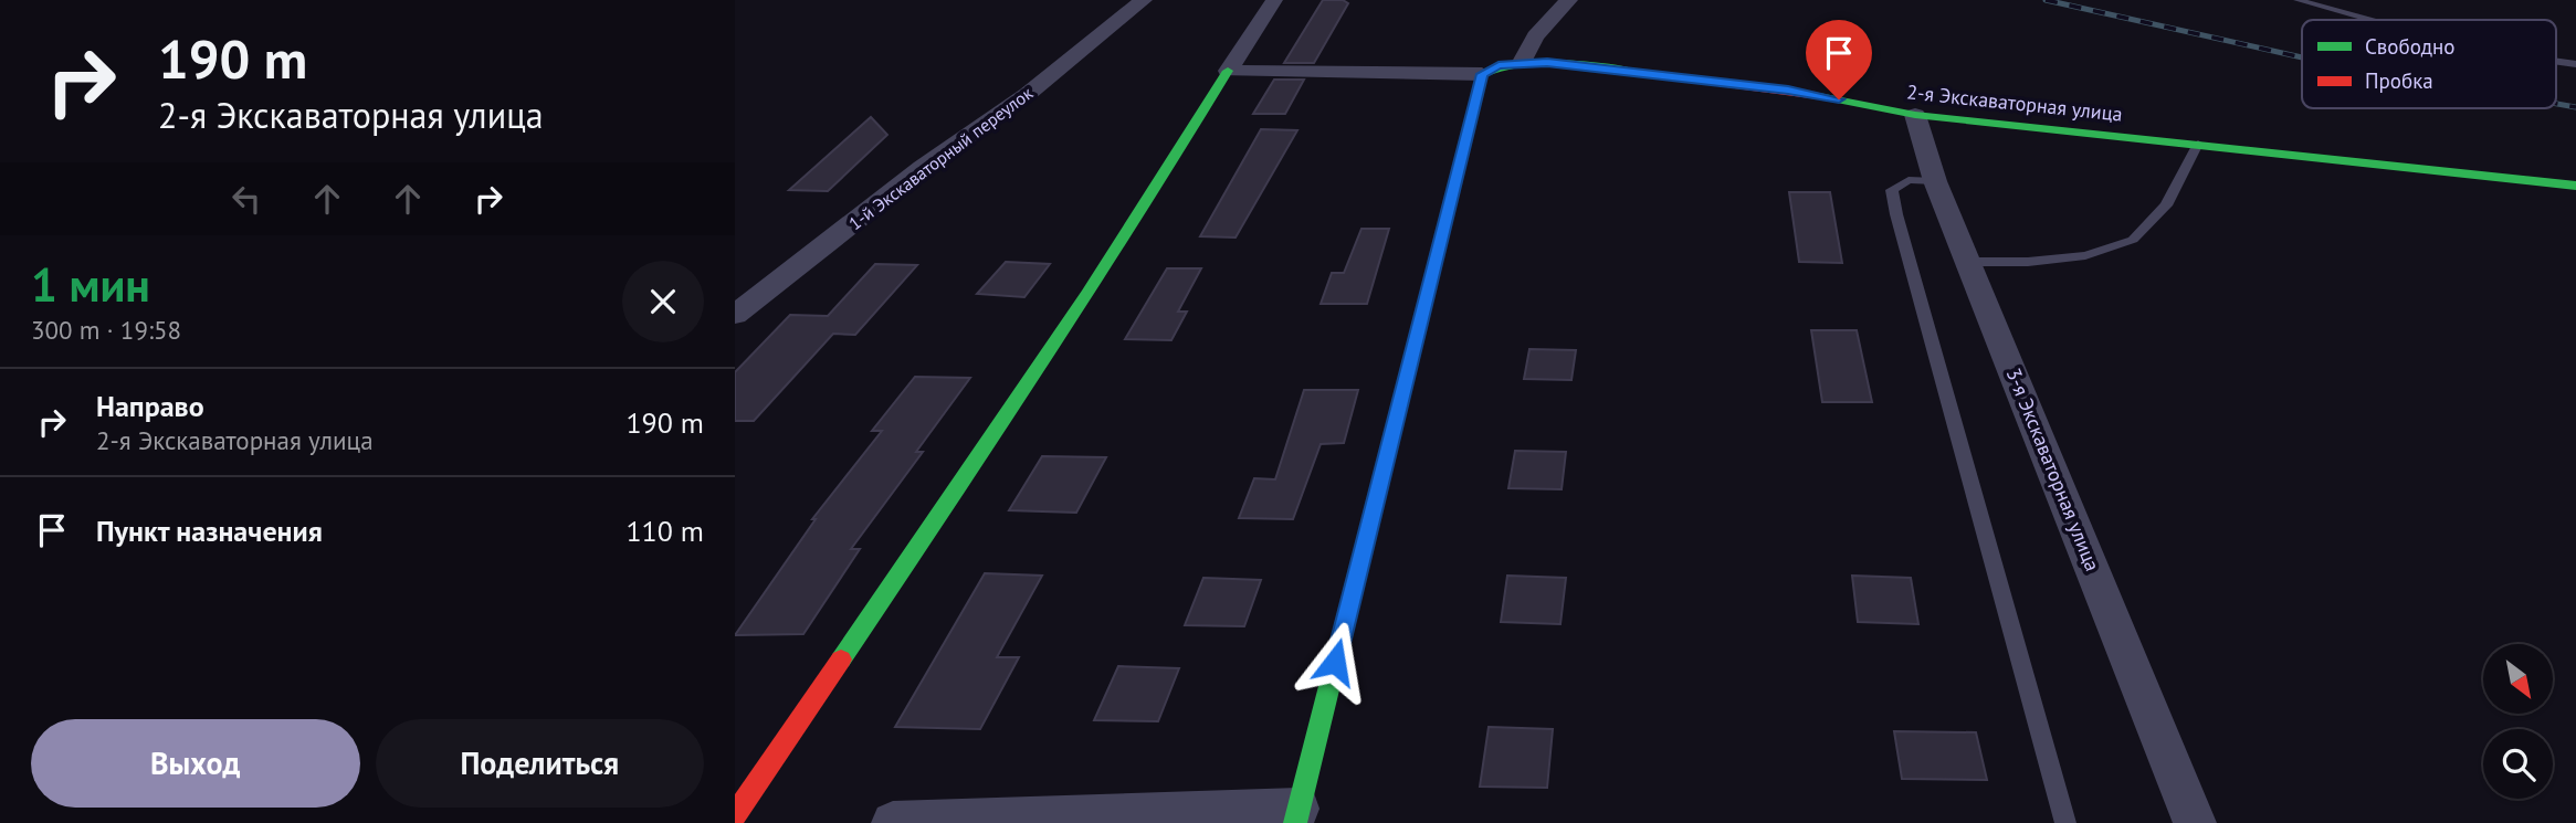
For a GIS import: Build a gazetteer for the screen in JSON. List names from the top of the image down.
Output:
{
  "streets": {
    "street": ["2-я Экскаваторная улица", "1-й Экскаваторный переулок", "3-я Экскаваторная улица"]
  },
  "crossings": [
    ["2-я Экскаваторная улица", "3-я Экскаваторная улица"]
  ],
  "legend": ["Свободно", "Пробка"],
  "north": "bottom right",
  "page": {
    "turn": ["190 m", "2-я Экскаваторная улица"],
    "heading": ["1 мин", "300 m · 19:58"],
    "list": [
      {
        "name": "Направо",
        "note": "2-я Экскаваторная улица",
        "value": "190 m"
      },
      {
        "name": "Пункт назначения",
        "value": "110 m"
      }
    ],
    "buttons": ["Выход", "Поделиться"]
  }
}
